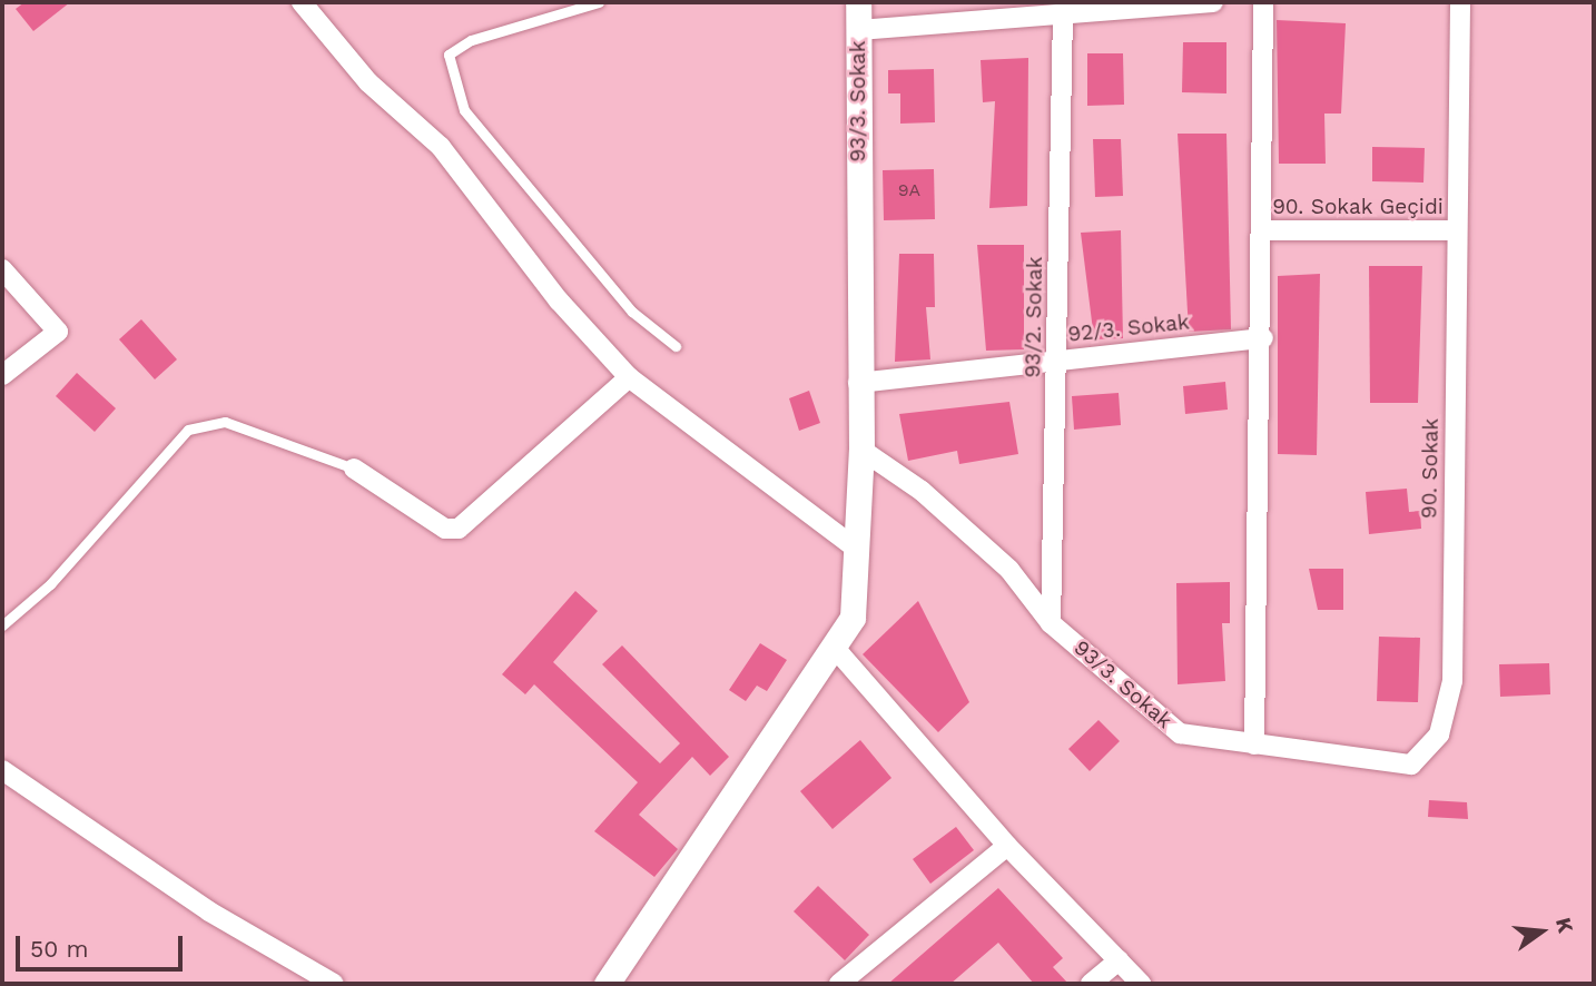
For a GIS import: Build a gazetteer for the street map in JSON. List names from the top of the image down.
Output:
{
  "streets": {
    "street": [
      "93/3. Sokak",
      "90. Sokak Geçidi",
      "93/2. Sokak",
      "92/3. Sokak",
      "90. Sokak"
    ]
  },
  "crossings": [
    ["93/3. Sokak", "93/2. Sokak"],
    ["93/3. Sokak", "92/3. Sokak"],
    ["93/3. Sokak", "90. Sokak"],
    ["90. Sokak Geçidi", "90. Sokak"],
    ["93/2. Sokak", "92/3. Sokak"]
  ],
  "house_numbers": ["9A"],
  "scale_bar": "50 m",
  "north": "right"
}
